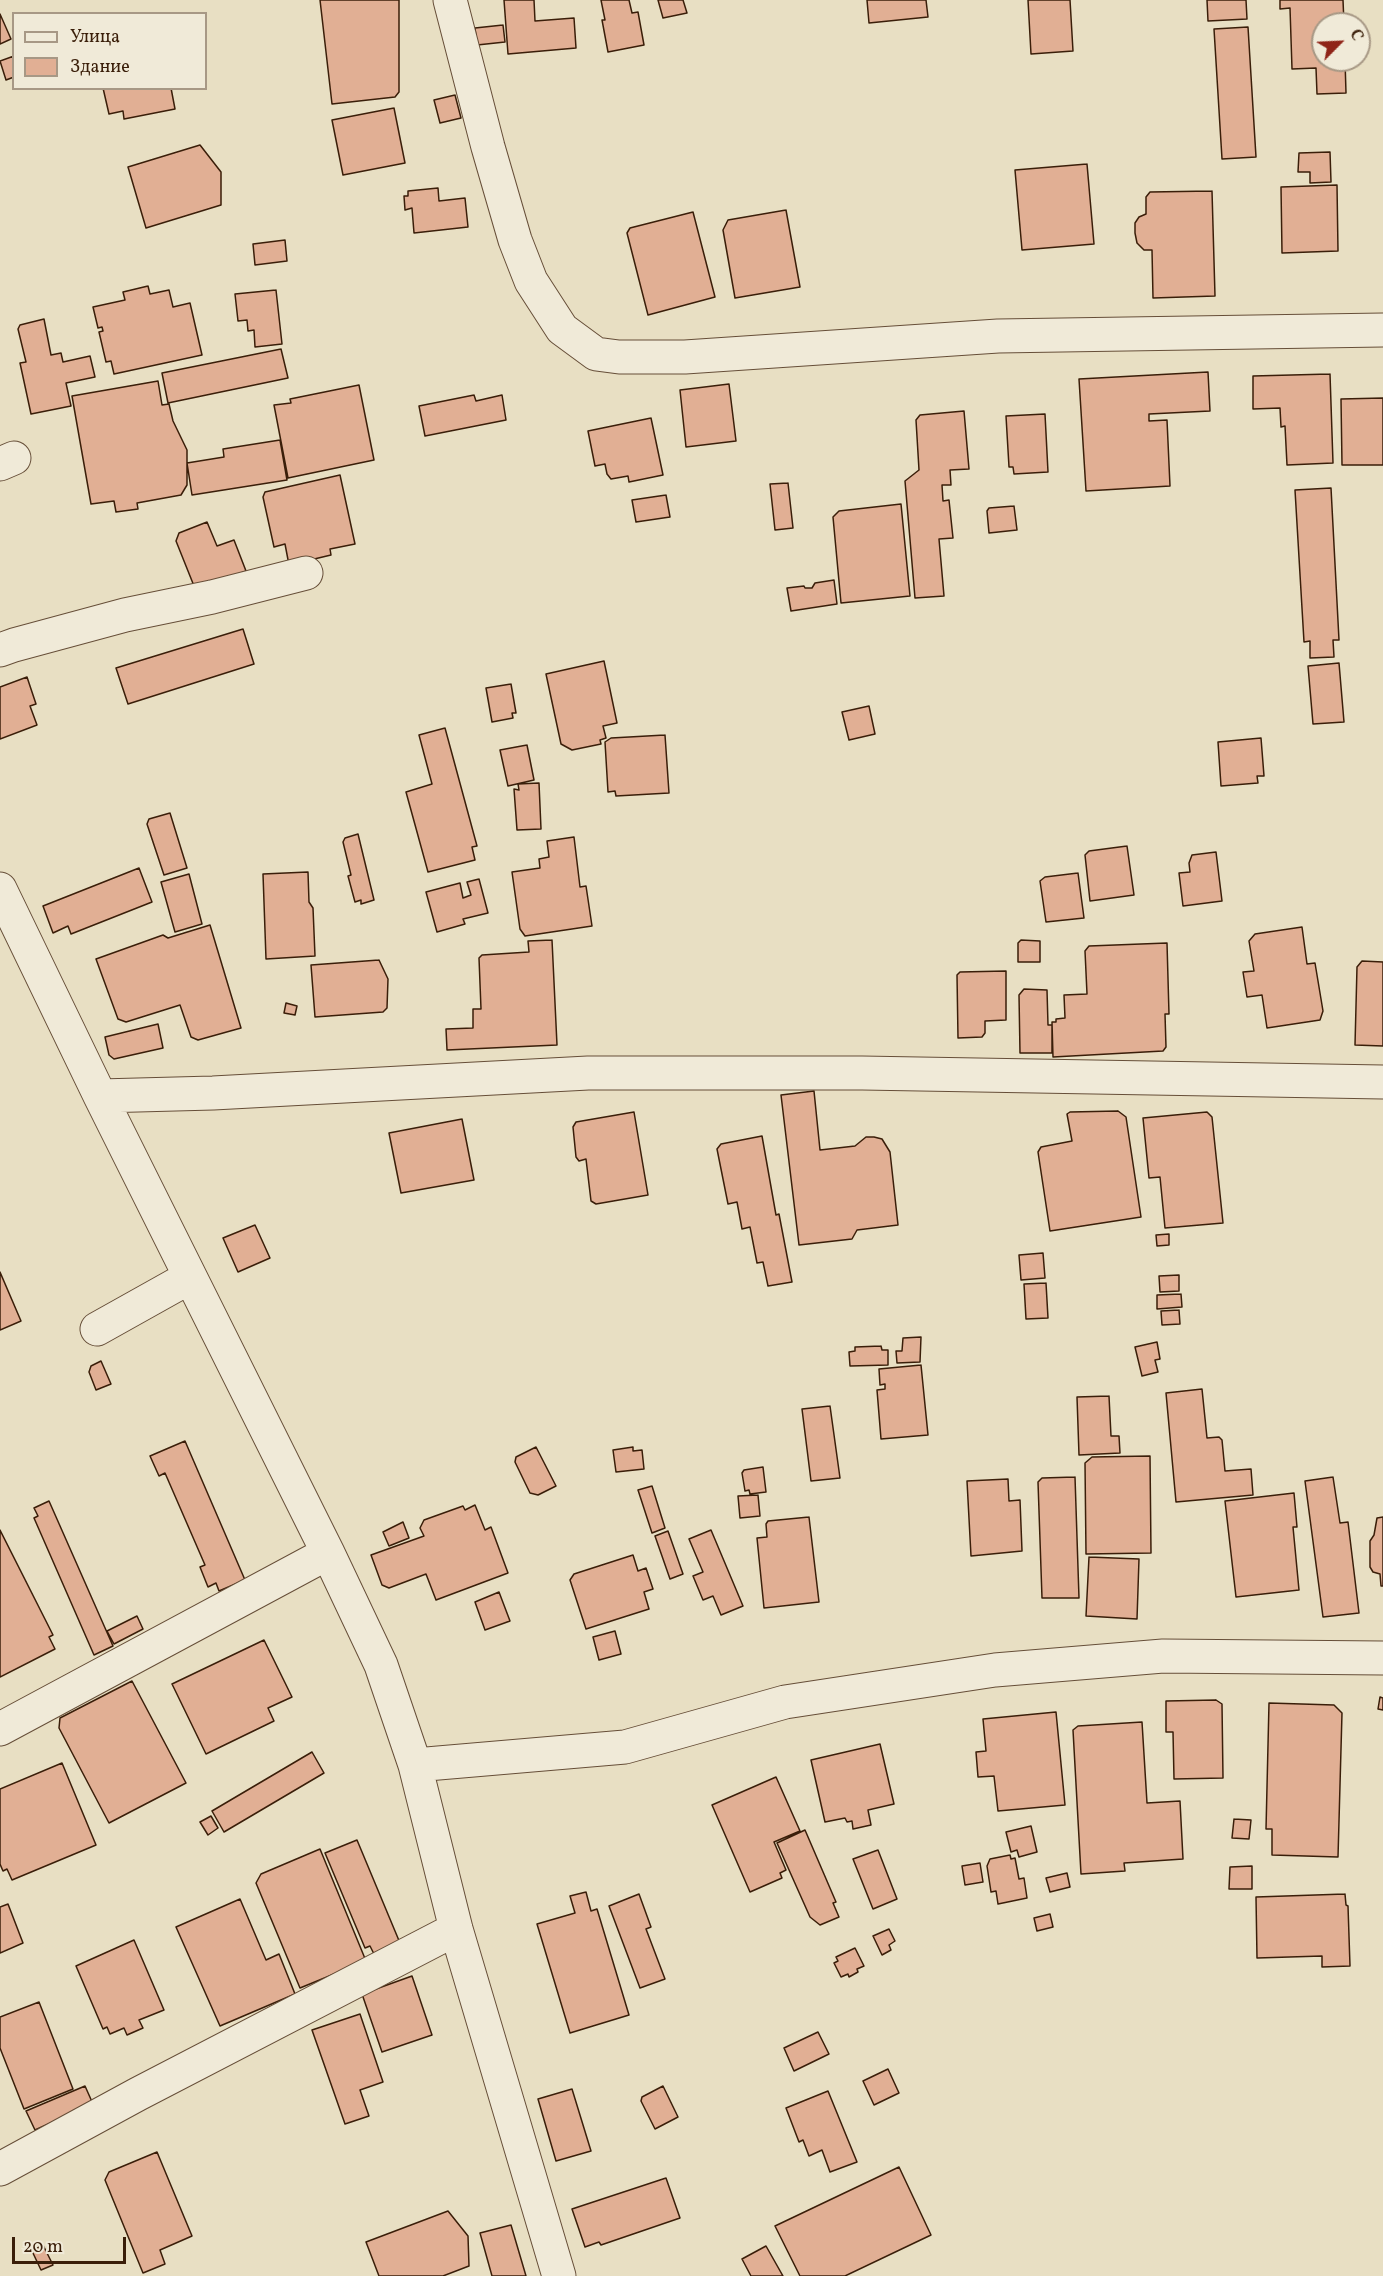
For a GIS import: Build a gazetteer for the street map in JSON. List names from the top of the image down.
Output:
{
  "legend": ["Улица", "Здание"],
  "scale_bar": "20 m",
  "north": "top right"
}
